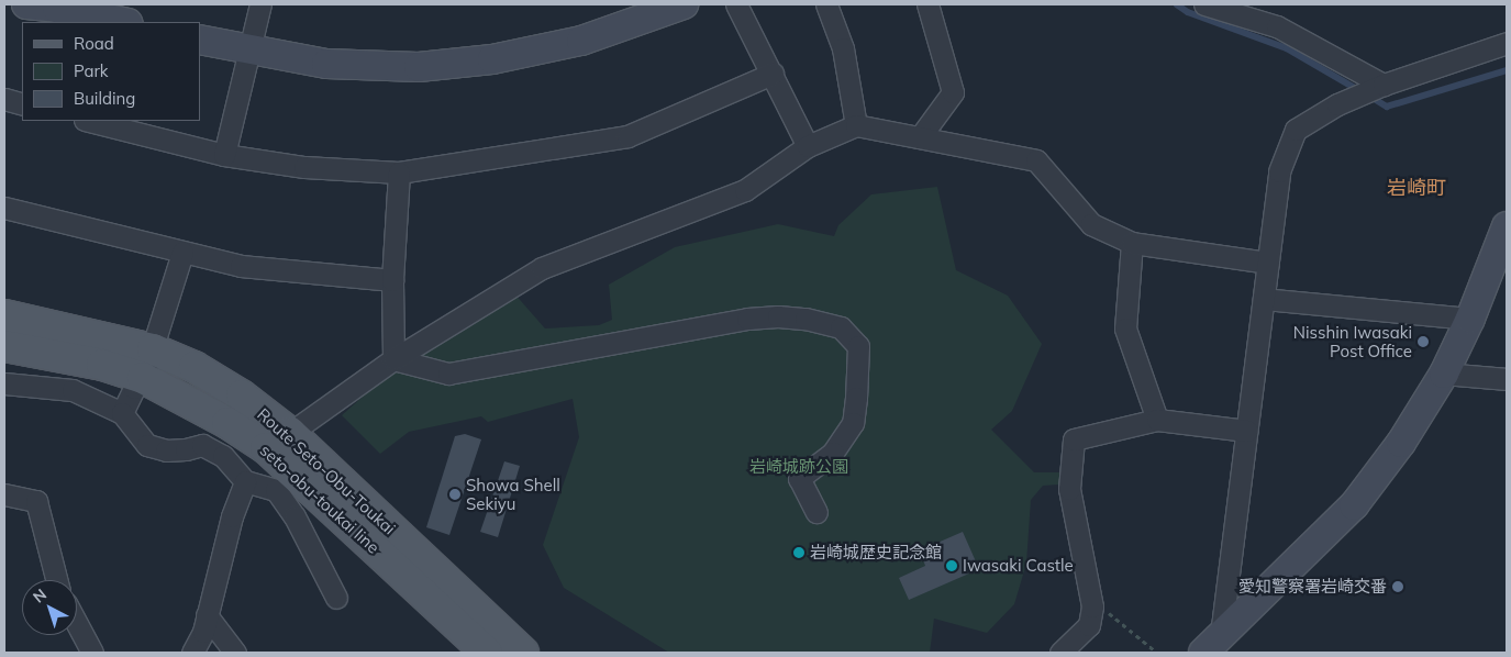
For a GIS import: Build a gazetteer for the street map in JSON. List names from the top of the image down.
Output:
{
  "streets": {
    "main road": ["Route Seto-Obu-Toukai", "seto-obu-toukai line"]
  },
  "districts": ["岩崎町"],
  "parks": ["岩崎城跡公園"],
  "places": [
    "Nisshin Iwasaki Post Office",
    "Showa Shell Sekiyu",
    "岩崎城歴史記念館",
    "Iwasaki Castle",
    "愛知警察署岩崎交番"
  ],
  "legend": ["Road", "Park", "Building"],
  "north": "top left"
}
